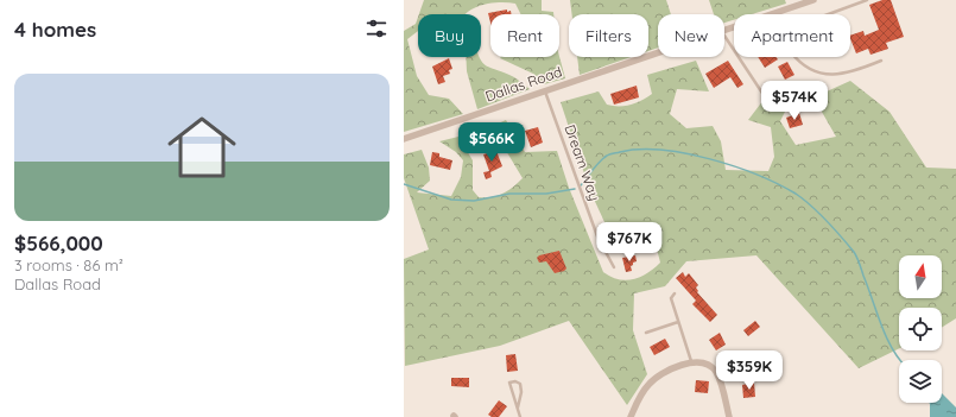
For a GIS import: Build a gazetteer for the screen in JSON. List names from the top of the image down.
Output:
{
  "streets": {
    "street": ["Dallas Road"],
    "lane": ["Dream Way"]
  },
  "crossings": [
    ["Dallas Road", "Dream Way"]
  ],
  "north": "top",
  "page": {
    "heading": "4 homes",
    "chip": [
      "Buy",
      "Rent",
      "Filters",
      "New",
      "Apartment"
    ],
    "list": [
      {
        "name": "$566,000",
        "note": "3 rooms · 86 m² · Dallas Road"
      }
    ],
    "price": [
      "$574K",
      "$566K",
      "$767K",
      "$359K"
    ]
  }
}
